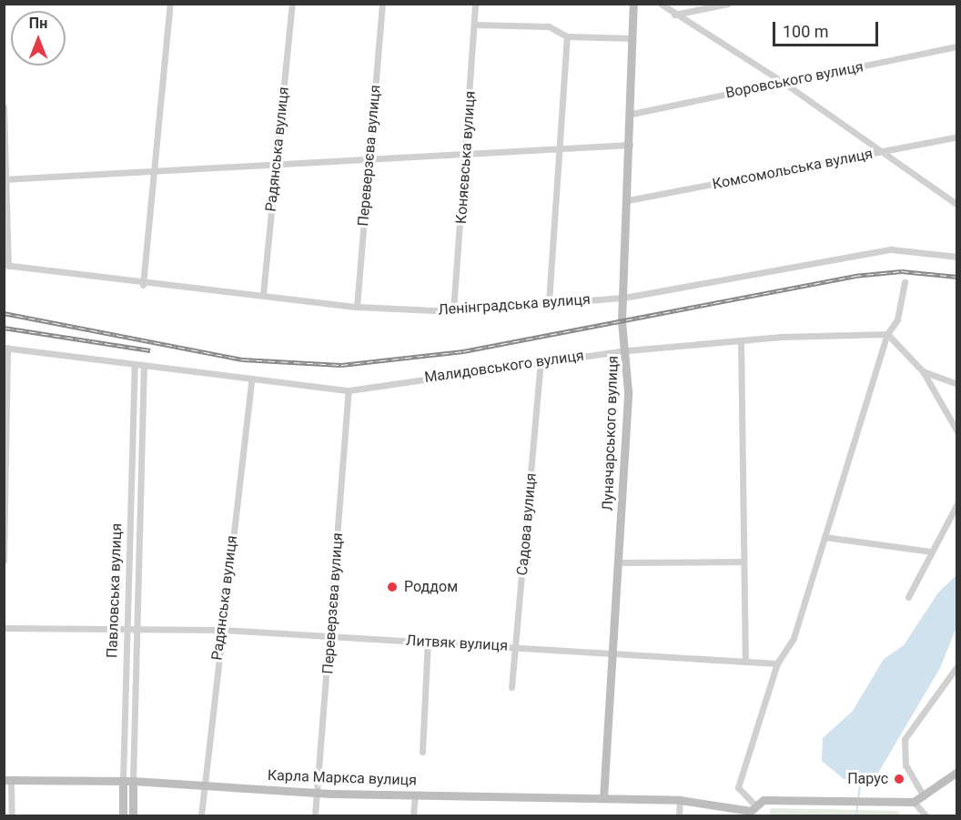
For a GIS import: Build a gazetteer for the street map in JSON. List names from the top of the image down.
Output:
{
  "streets": {
    "main road": ["Луначарського вулиця", "Павловська вулиця", "Карла Маркса вулиця"],
    "street": [
      "Воровського вулиця",
      "Радянська вулиця",
      "Переверзєва вулиця",
      "Коняєвська вулиця",
      "Комсомольська вулиця",
      "Ленінградська вулиця",
      "Малидовського вулиця",
      "Садова вулиця",
      "Литвяк вулиця"
    ]
  },
  "crossings": [
    ["Воровського вулиця", "Луначарського вулиця"],
    ["Радянська вулиця", "Ленінградська вулиця"],
    ["Радянська вулиця", "Малидовського вулиця"],
    ["Радянська вулиця", "Литвяк вулиця"],
    ["Радянська вулиця", "Карла Маркса вулиця"],
    ["Переверзєва вулиця", "Ленінградська вулиця"],
    ["Переверзєва вулиця", "Малидовського вулиця"],
    ["Переверзєва вулиця", "Литвяк вулиця"],
    ["Переверзєва вулиця", "Карла Маркса вулиця"],
    ["Коняєвська вулиця", "Ленінградська вулиця"],
    ["Комсомольська вулиця", "Луначарського вулиця"],
    ["Ленінградська вулиця", "Луначарського вулиця"],
    ["Малидовського вулиця", "Луначарського вулиця"],
    ["Малидовського вулиця", "Садова вулиця"],
    ["Малидовського вулиця", "Павловська вулиця"],
    ["Луначарського вулиця", "Литвяк вулиця"],
    ["Луначарського вулиця", "Карла Маркса вулиця"],
    ["Садова вулиця", "Литвяк вулиця"],
    ["Павловська вулиця", "Литвяк вулиця"],
    ["Павловська вулиця", "Карла Маркса вулиця"]
  ],
  "places": ["Роддом", "Парус"],
  "scale_bar": "100 m",
  "north": "top"
}
